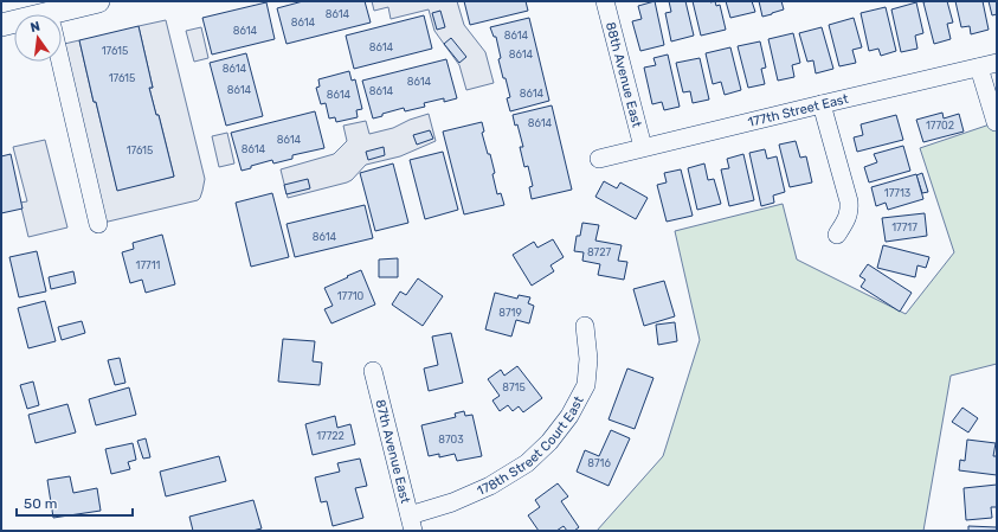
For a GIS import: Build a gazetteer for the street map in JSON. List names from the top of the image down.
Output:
{
  "streets": {
    "street": [
      "88th Avenue East",
      "177th Street East",
      "178th Street Court East",
      "87th Avenue East"
    ]
  },
  "crossings": [
    ["88th Avenue East", "177th Street East"],
    ["178th Street Court East", "87th Avenue East"]
  ],
  "house_numbers": [
    "8614",
    "8614",
    "8614",
    "8614",
    "8614",
    "17615",
    "8614",
    "8614",
    "17615",
    "8614",
    "8614",
    "8614",
    "8614",
    "8614",
    "8614",
    "17702",
    "8614",
    "8614",
    "17615",
    "17713",
    "17717",
    "8614",
    "8727",
    "17711",
    "17710",
    "8719",
    "8715",
    "17722",
    "8703",
    "8716"
  ],
  "scale_bar": "50 m",
  "north": "top"
}
